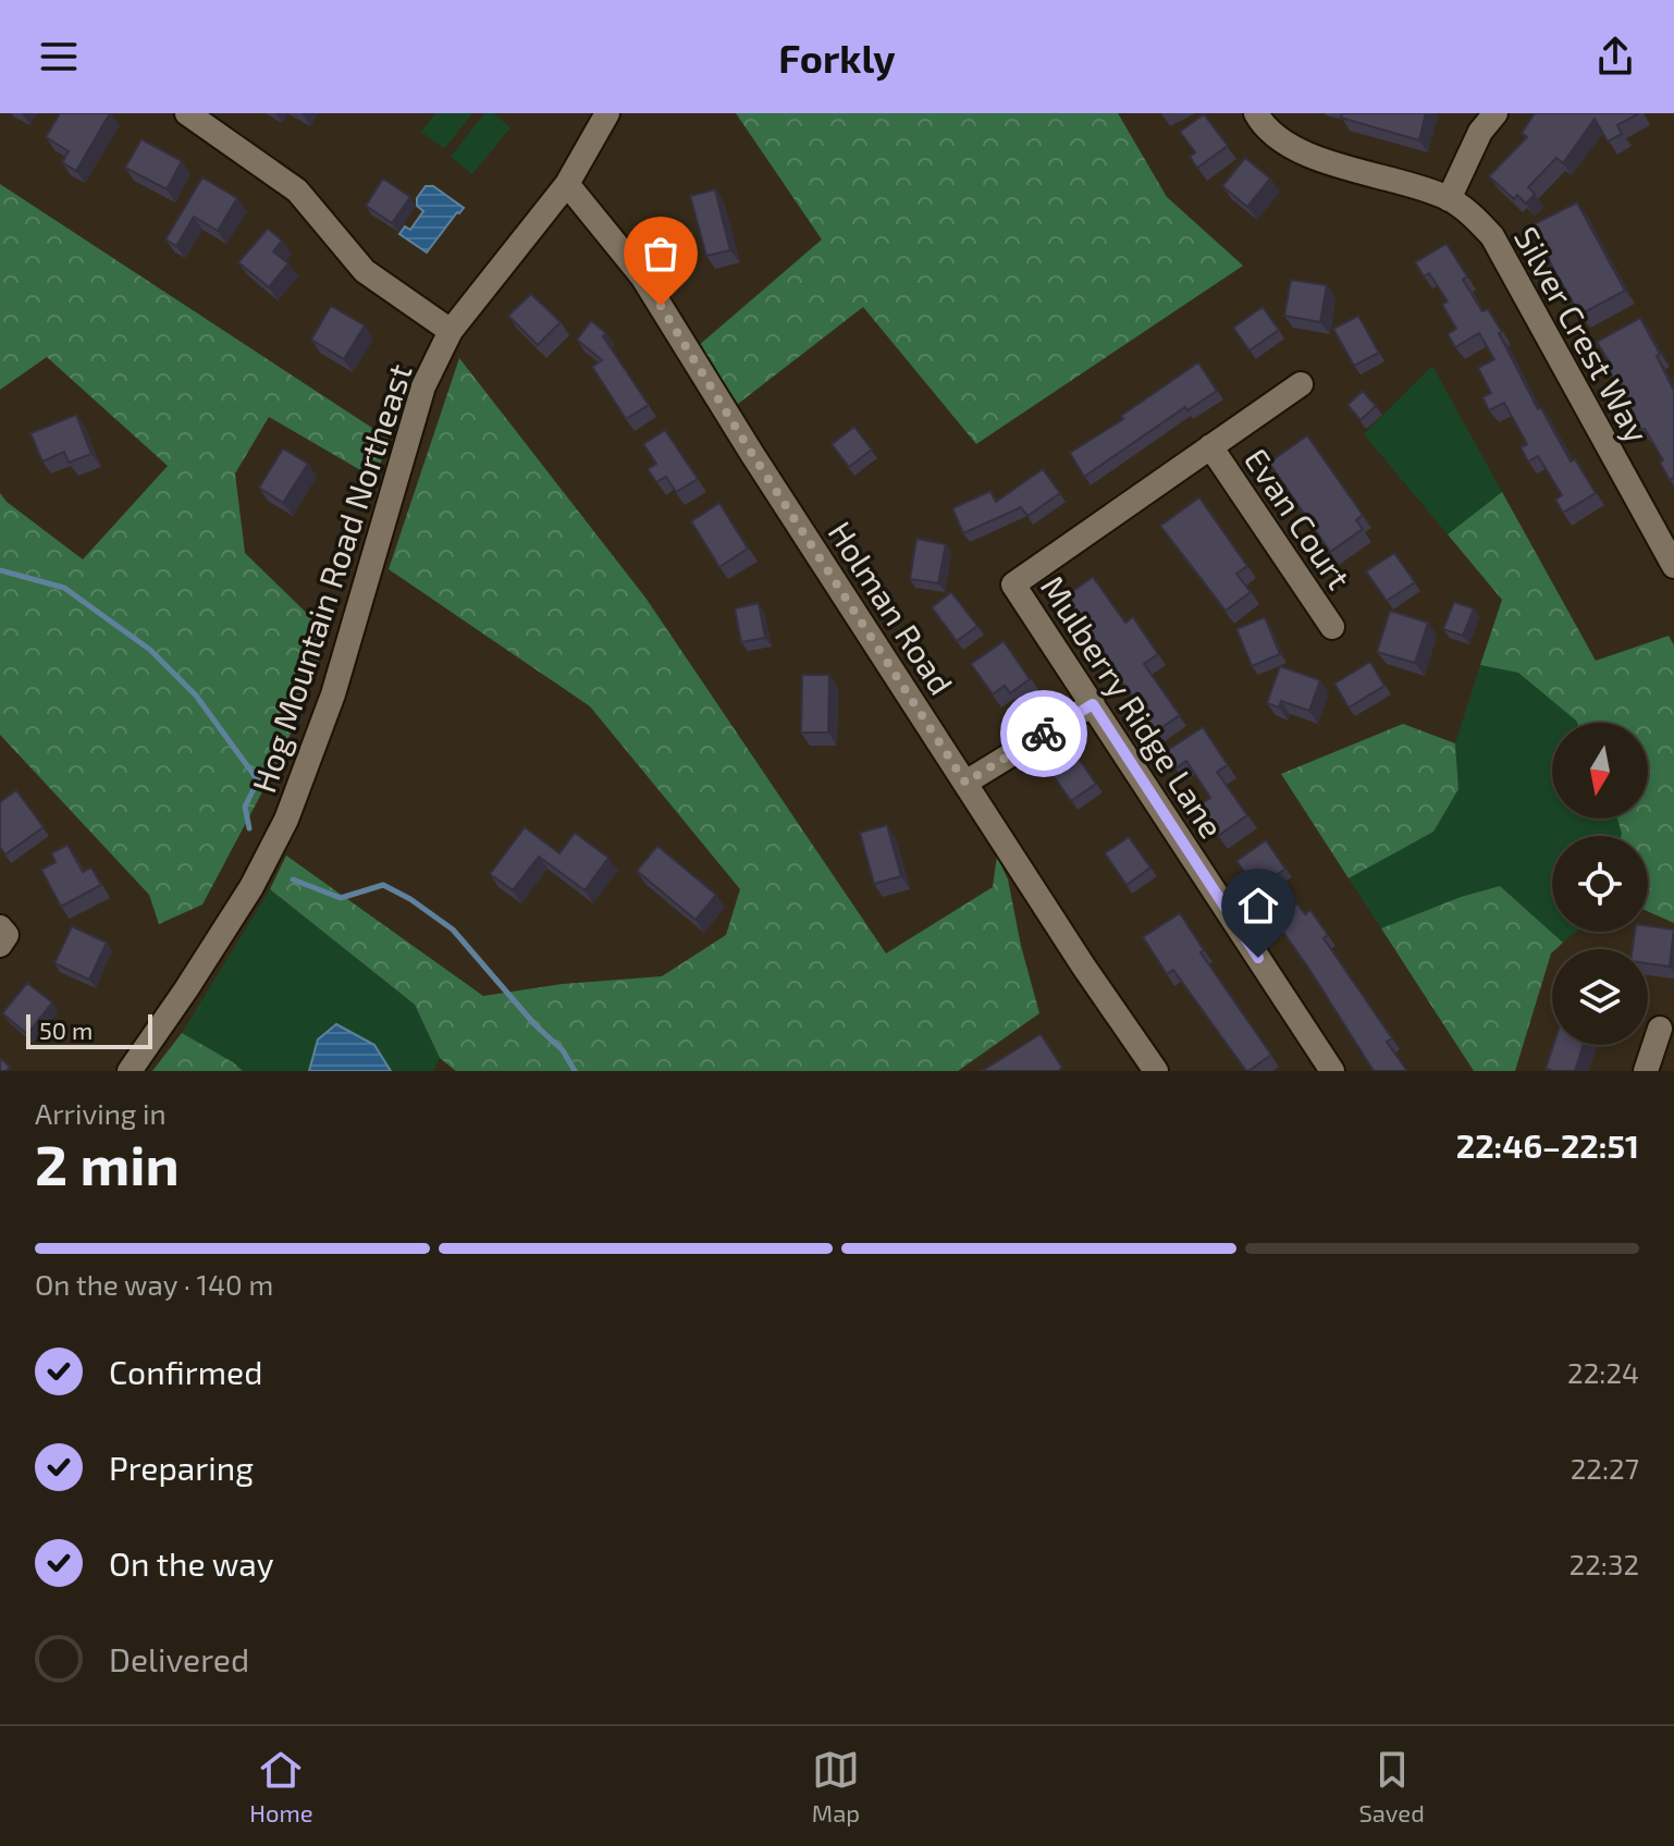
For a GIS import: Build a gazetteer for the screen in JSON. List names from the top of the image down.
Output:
{
  "streets": {
    "street": [
      "Silver Crest Way",
      "Evan Court",
      "Hog Mountain Road Northeast",
      "Holman Road",
      "Mulberry Ridge Lane"
    ]
  },
  "crossings": [
    ["Evan Court", "Mulberry Ridge Lane"],
    ["Hog Mountain Road Northeast", "Holman Road"]
  ],
  "scale_bar": "50 m",
  "north": "bottom",
  "page": {
    "header": "Forkly",
    "scale": "50 m",
    "heading": ["2 min", "Arriving in", "22:46–22:51"],
    "bar": "On the way · 140 m",
    "list": [
      ["Confirmed", "22:24"],
      ["Preparing", "22:27"],
      ["On the way", "22:32"],
      "Delivered"
    ],
    "tabs": ["Home", "Map", "Saved"]
  }
}
